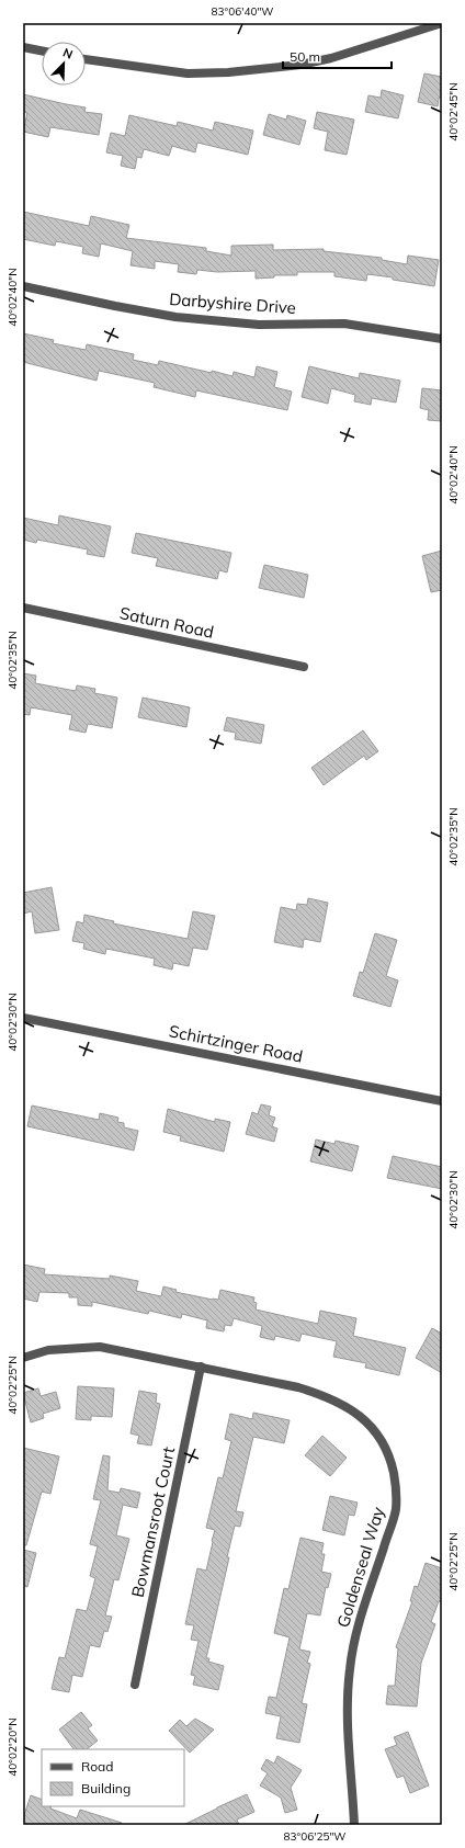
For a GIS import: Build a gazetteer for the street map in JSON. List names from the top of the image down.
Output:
{
  "streets": {
    "street": [
      "Darbyshire Drive",
      "Saturn Road",
      "Schirtzinger Road",
      "Bowmansroot Court",
      "Goldenseal Way"
    ]
  },
  "crossings": [
    ["Bowmansroot Court", "Goldenseal Way"]
  ],
  "legend": ["Road", "Building"],
  "scale_bar": "50 m",
  "north": "top right",
  "coordinates": [
    "83°06'40\"W",
    "40°02'45\"N",
    "40°02'40\"N",
    "40°02'35\"N",
    "40°02'30\"N",
    "40°02'25\"N",
    "40°02'20\"N",
    "83°06'25\"W"
  ]
}
